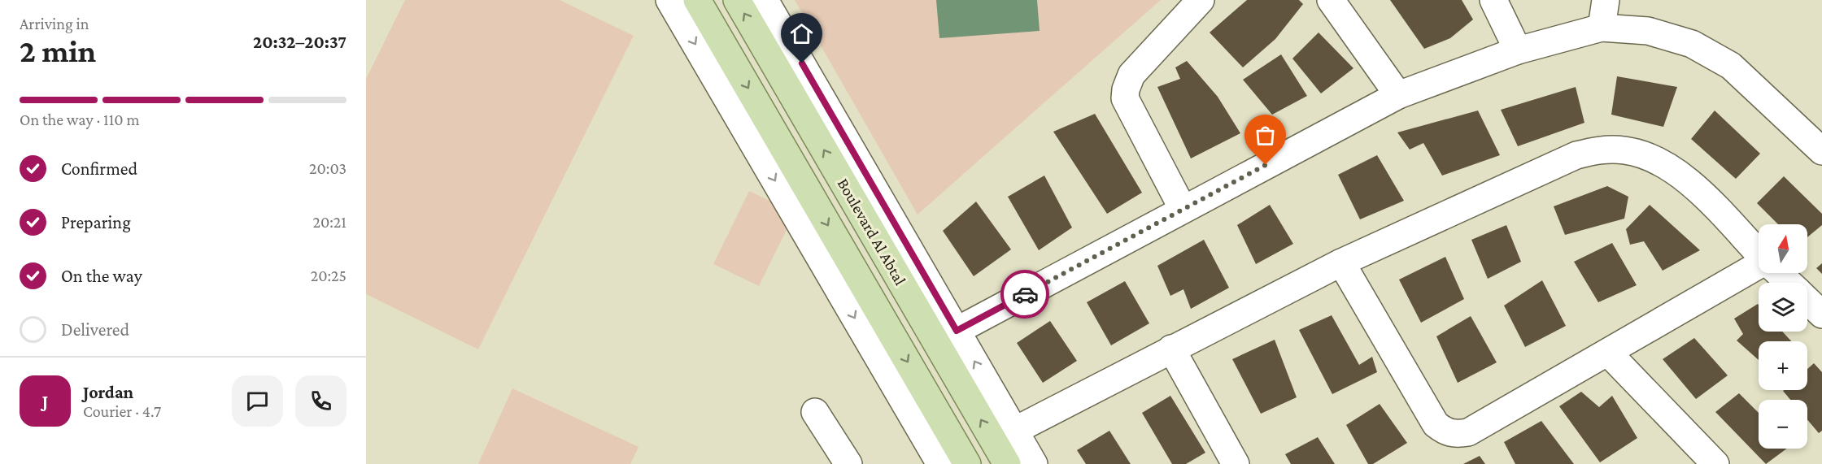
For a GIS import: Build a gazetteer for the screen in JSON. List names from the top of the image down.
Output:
{
  "streets": {
    "main road": ["Boulevard Al Abtal"]
  },
  "north": "top",
  "page": {
    "heading": ["2 min", "Arriving in", "20:32–20:37"],
    "panel": ["Jordan", "Courier · 4.7"],
    "bar": "On the way · 110 m",
    "list": [
      ["Confirmed", "20:03"],
      ["Preparing", "20:21"],
      ["On the way", "20:25"],
      "Delivered"
    ],
    "map_buttons": ["+", "−"],
    "round": "J"
  }
}
